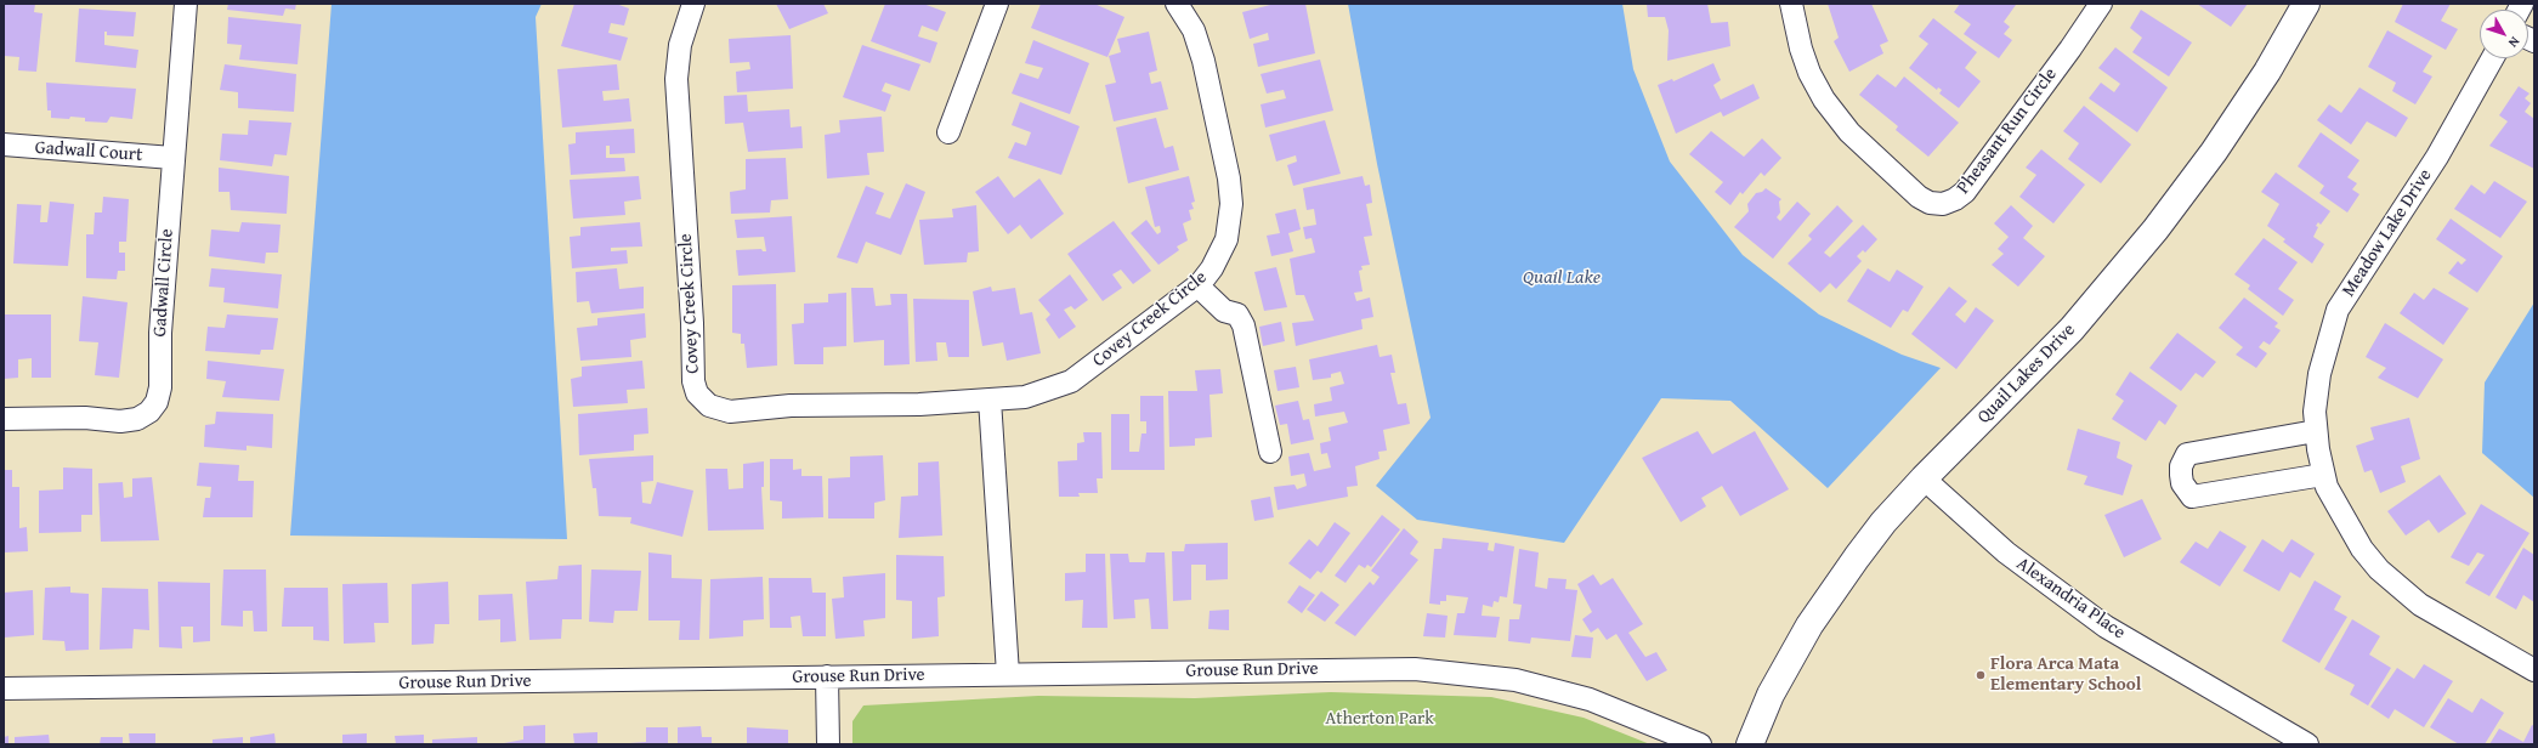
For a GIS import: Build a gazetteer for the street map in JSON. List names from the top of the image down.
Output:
{
  "streets": {
    "main road": ["Quail Lakes Drive"],
    "street": [
      "Pheasant Run Circle",
      "Gadwall Court",
      "Meadow Lake Drive",
      "Gadwall Circle",
      "Covey Creek Circle",
      "Alexandria Place",
      "Grouse Run Drive"
    ]
  },
  "crossings": [
    ["Gadwall Court", "Gadwall Circle"],
    ["Quail Lakes Drive", "Alexandria Place"]
  ],
  "water": ["Quail Lake"],
  "parks": ["Atherton Park"],
  "places": ["Flora Arca Mata Elementary School"],
  "north": "bottom right"
}
